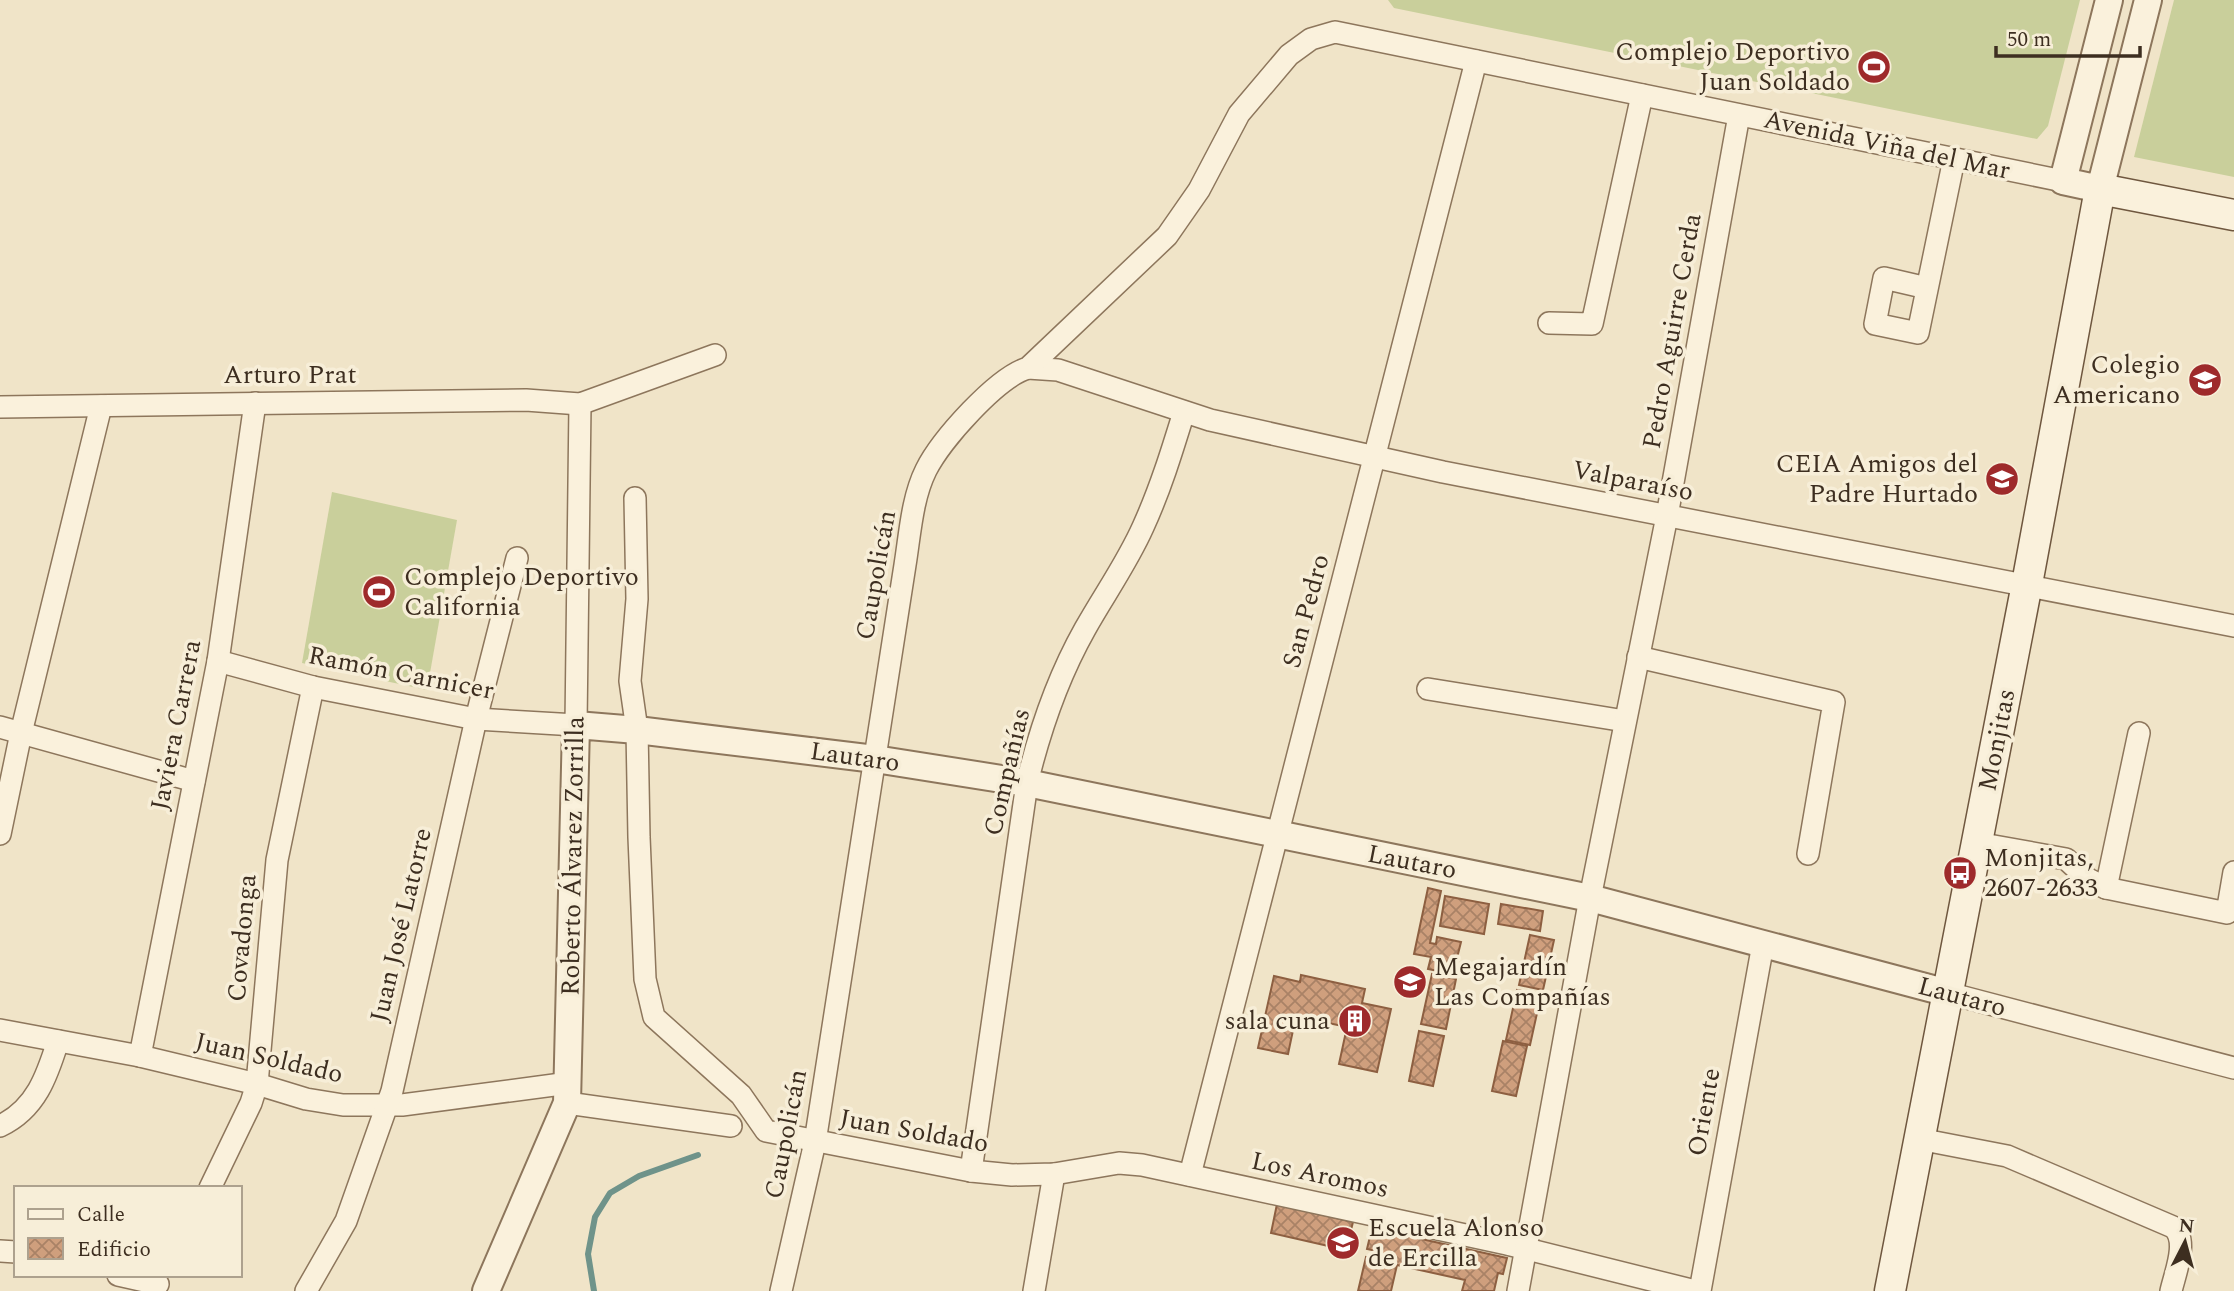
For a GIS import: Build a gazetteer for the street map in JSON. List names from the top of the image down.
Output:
{
  "streets": {
    "main road": ["Avenida Viña del Mar", "Monjitas"],
    "street": [
      "Pedro Aguirre Cerda",
      "Arturo Prat",
      "Valparaíso",
      "Caupolicán",
      "San Pedro",
      "Ramón Carnicer",
      "Javiera Carrera",
      "Lautaro",
      "Compañías",
      "Roberto Álvarez Zorrilla",
      "Juan José Latorre",
      "Covadonga",
      "Juan Soldado",
      "Oriente",
      "Los Aromos"
    ]
  },
  "crossings": [
    ["Avenida Viña del Mar", "Pedro Aguirre Cerda"],
    ["Avenida Viña del Mar", "Caupolicán"],
    ["Avenida Viña del Mar", "San Pedro"],
    ["Avenida Viña del Mar", "Monjitas"],
    ["Pedro Aguirre Cerda", "Valparaíso"],
    ["Pedro Aguirre Cerda", "Lautaro"],
    ["Pedro Aguirre Cerda", "Los Aromos"],
    ["Arturo Prat", "Javiera Carrera"],
    ["Arturo Prat", "Roberto Álvarez Zorrilla"],
    ["Valparaíso", "Caupolicán"],
    ["Valparaíso", "San Pedro"],
    ["Valparaíso", "Monjitas"],
    ["Valparaíso", "Compañías"],
    ["Caupolicán", "Lautaro"],
    ["Caupolicán", "Juan Soldado"],
    ["San Pedro", "Lautaro"],
    ["San Pedro", "Los Aromos"],
    ["Ramón Carnicer", "Javiera Carrera"],
    ["Ramón Carnicer", "Lautaro"],
    ["Ramón Carnicer", "Roberto Álvarez Zorrilla"],
    ["Ramón Carnicer", "Juan José Latorre"],
    ["Ramón Carnicer", "Covadonga"],
    ["Javiera Carrera", "Juan Soldado"],
    ["Monjitas", "Lautaro"],
    ["Lautaro", "Compañías"],
    ["Lautaro", "Roberto Álvarez Zorrilla"],
    ["Lautaro", "Juan Soldado"],
    ["Lautaro", "Oriente"],
    ["Compañías", "Juan Soldado"],
    ["Roberto Álvarez Zorrilla", "Juan Soldado"],
    ["Juan José Latorre", "Juan Soldado"],
    ["Covadonga", "Juan Soldado"],
    ["Juan Soldado", "Los Aromos"],
    ["Oriente", "Los Aromos"]
  ],
  "places": {
    "sports": ["Complejo Deportivo Juan Soldado", "Complejo Deportivo California"],
    "school or university": [
      "Colegio Americano",
      "CEIA Amigos del Padre Hurtado",
      "Megajardín Las Compañías",
      "Escuela Alonso de Ercilla"
    ],
    "bus stop": ["Monjitas, 2607-2633"],
    "building": ["sala cuna"]
  },
  "legend": ["Calle", "Edificio"],
  "scale_bar": "50 m",
  "north": "top"
}
